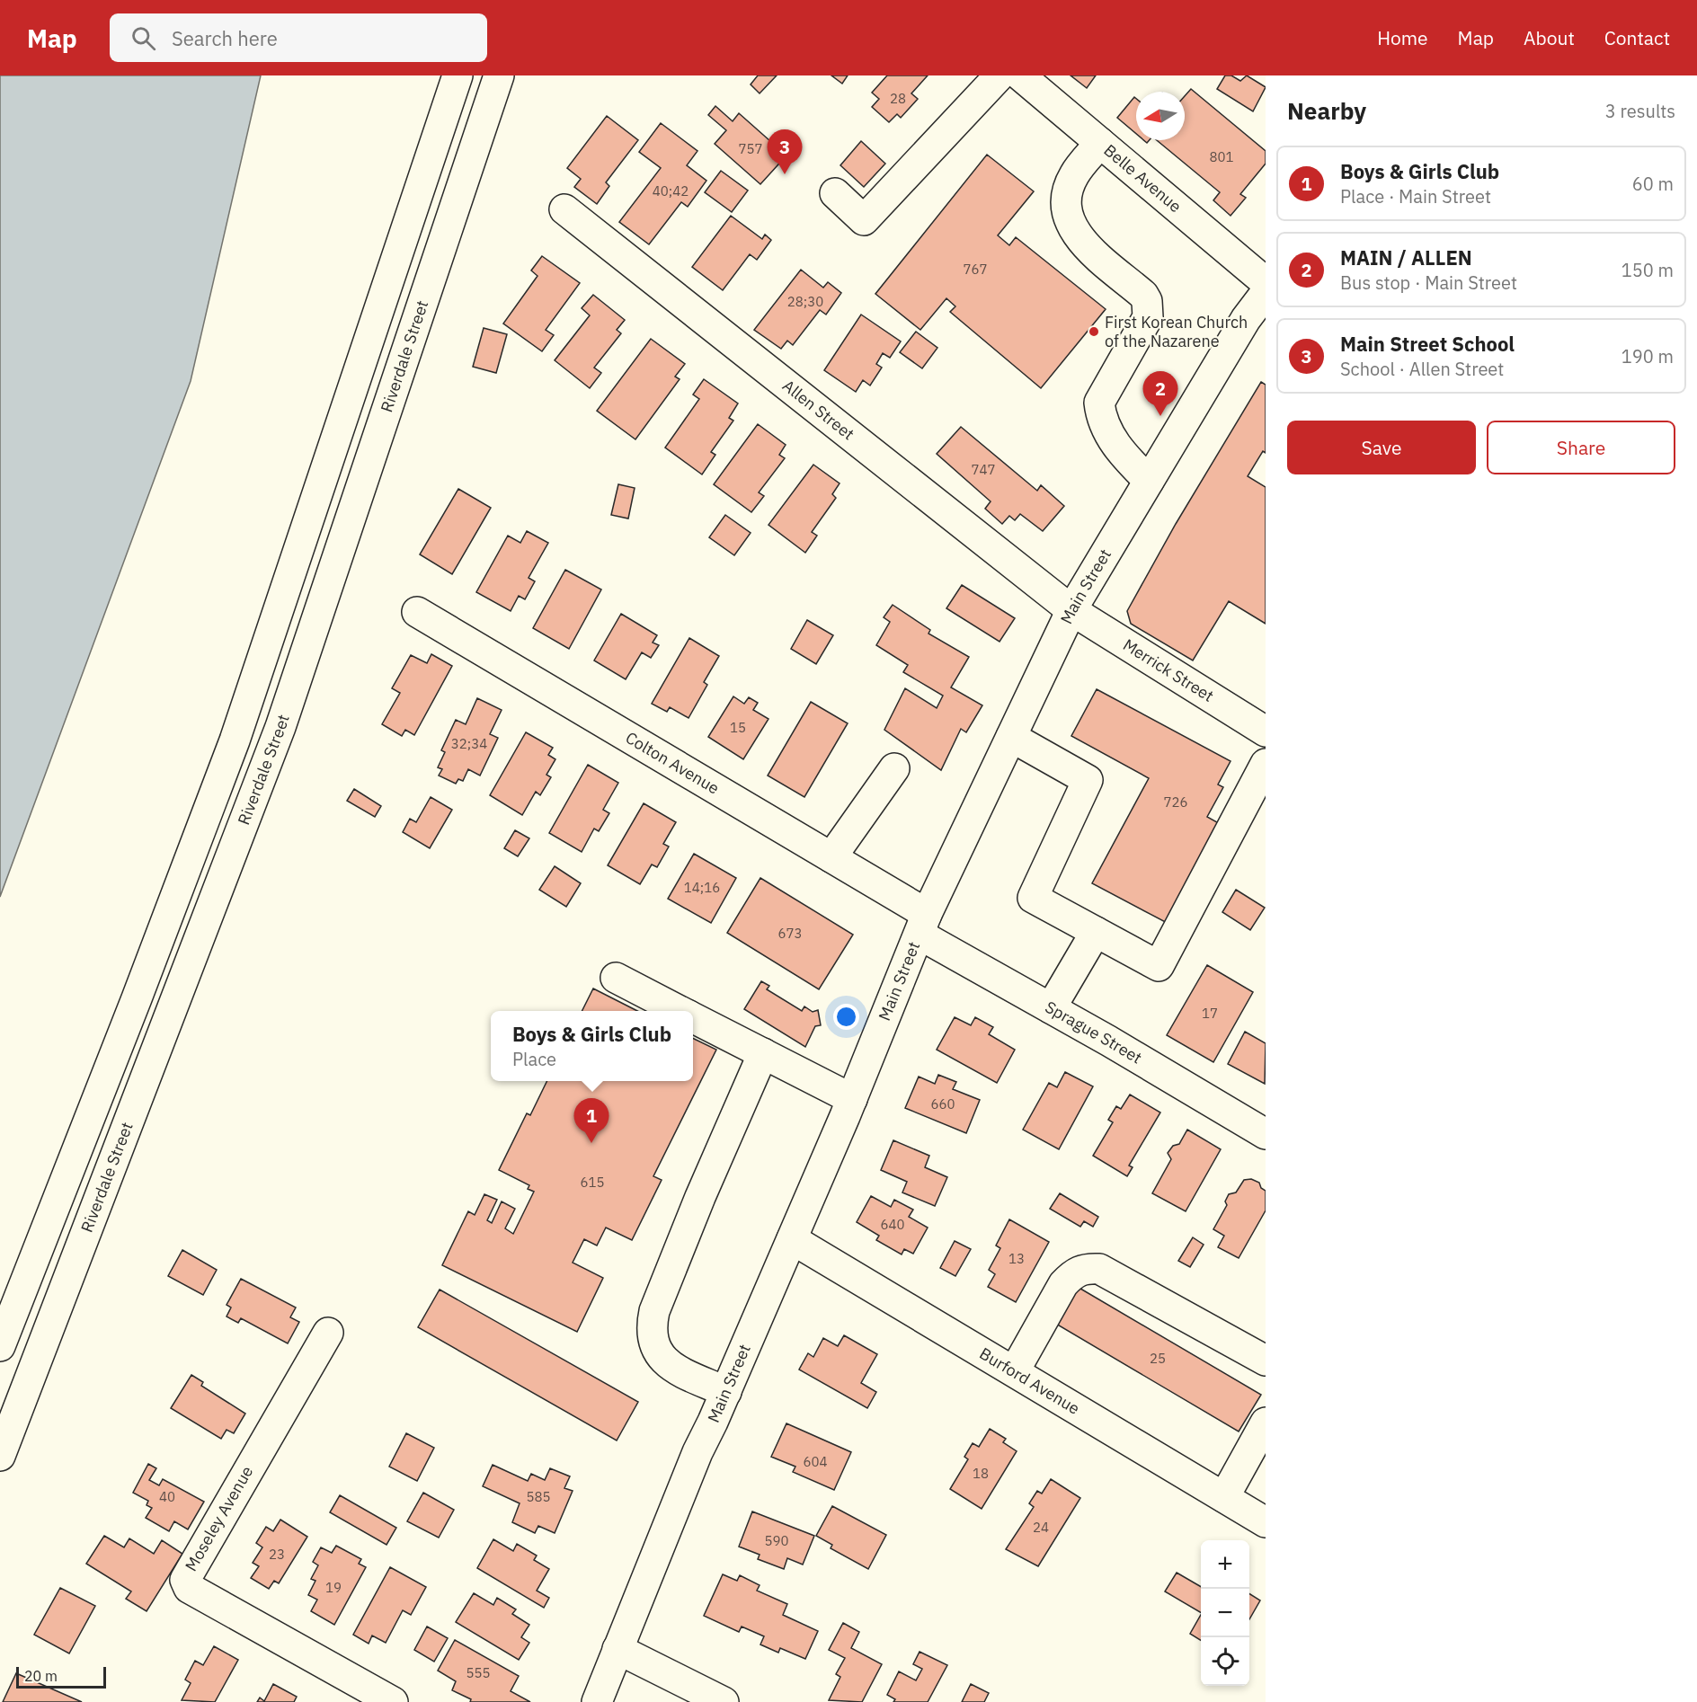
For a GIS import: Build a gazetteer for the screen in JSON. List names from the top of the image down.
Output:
{
  "streets": {
    "main road": [
      "Belle Avenue",
      "Riverdale Street",
      "Allen Street",
      "Main Street",
      "Merrick Street",
      "Colton Avenue",
      "Sprague Street",
      "Burford Avenue",
      "Moseley Avenue"
    ]
  },
  "crossings": [
    ["Allen Street", "Main Street"],
    ["Allen Street", "Merrick Street"],
    ["Main Street", "Merrick Street"],
    ["Main Street", "Colton Avenue"],
    ["Main Street", "Sprague Street"],
    ["Main Street", "Burford Avenue"],
    ["Colton Avenue", "Sprague Street"]
  ],
  "places": ["First Korean Church of the Nazarene"],
  "house_numbers": [
    "28",
    "757",
    "801",
    "40;42",
    "767",
    "28;30",
    "747",
    "15",
    "32;34",
    "726",
    "14;16",
    "673",
    "17",
    "660",
    "615",
    "640",
    "13",
    "25",
    "604",
    "18",
    "40",
    "585",
    "24",
    "590",
    "23",
    "19",
    "555"
  ],
  "scale_bar": "20 m",
  "north": "left",
  "page": {
    "header": "Map",
    "search": "Search here",
    "nav": [
      "Home",
      "Map",
      "About",
      "Contact"
    ],
    "heading": ["Nearby", "3 results"],
    "pins": ["3", "2", "1"],
    "list": [
      {
        "mark": "1",
        "name": "Boys & Girls Club",
        "note": "Place · Main Street",
        "value": "60 m"
      },
      {
        "mark": "2",
        "name": "MAIN / ALLEN",
        "note": "Bus stop · Main Street",
        "value": "150 m"
      },
      {
        "mark": "3",
        "name": "Main Street School",
        "note": "School · Allen Street",
        "value": "190 m"
      }
    ],
    "buttons": ["Save", "Share"],
    "popup": ["Boys & Girls Club", "Place"],
    "map_buttons": ["+", "−"],
    "scale": "20 m"
  }
}
